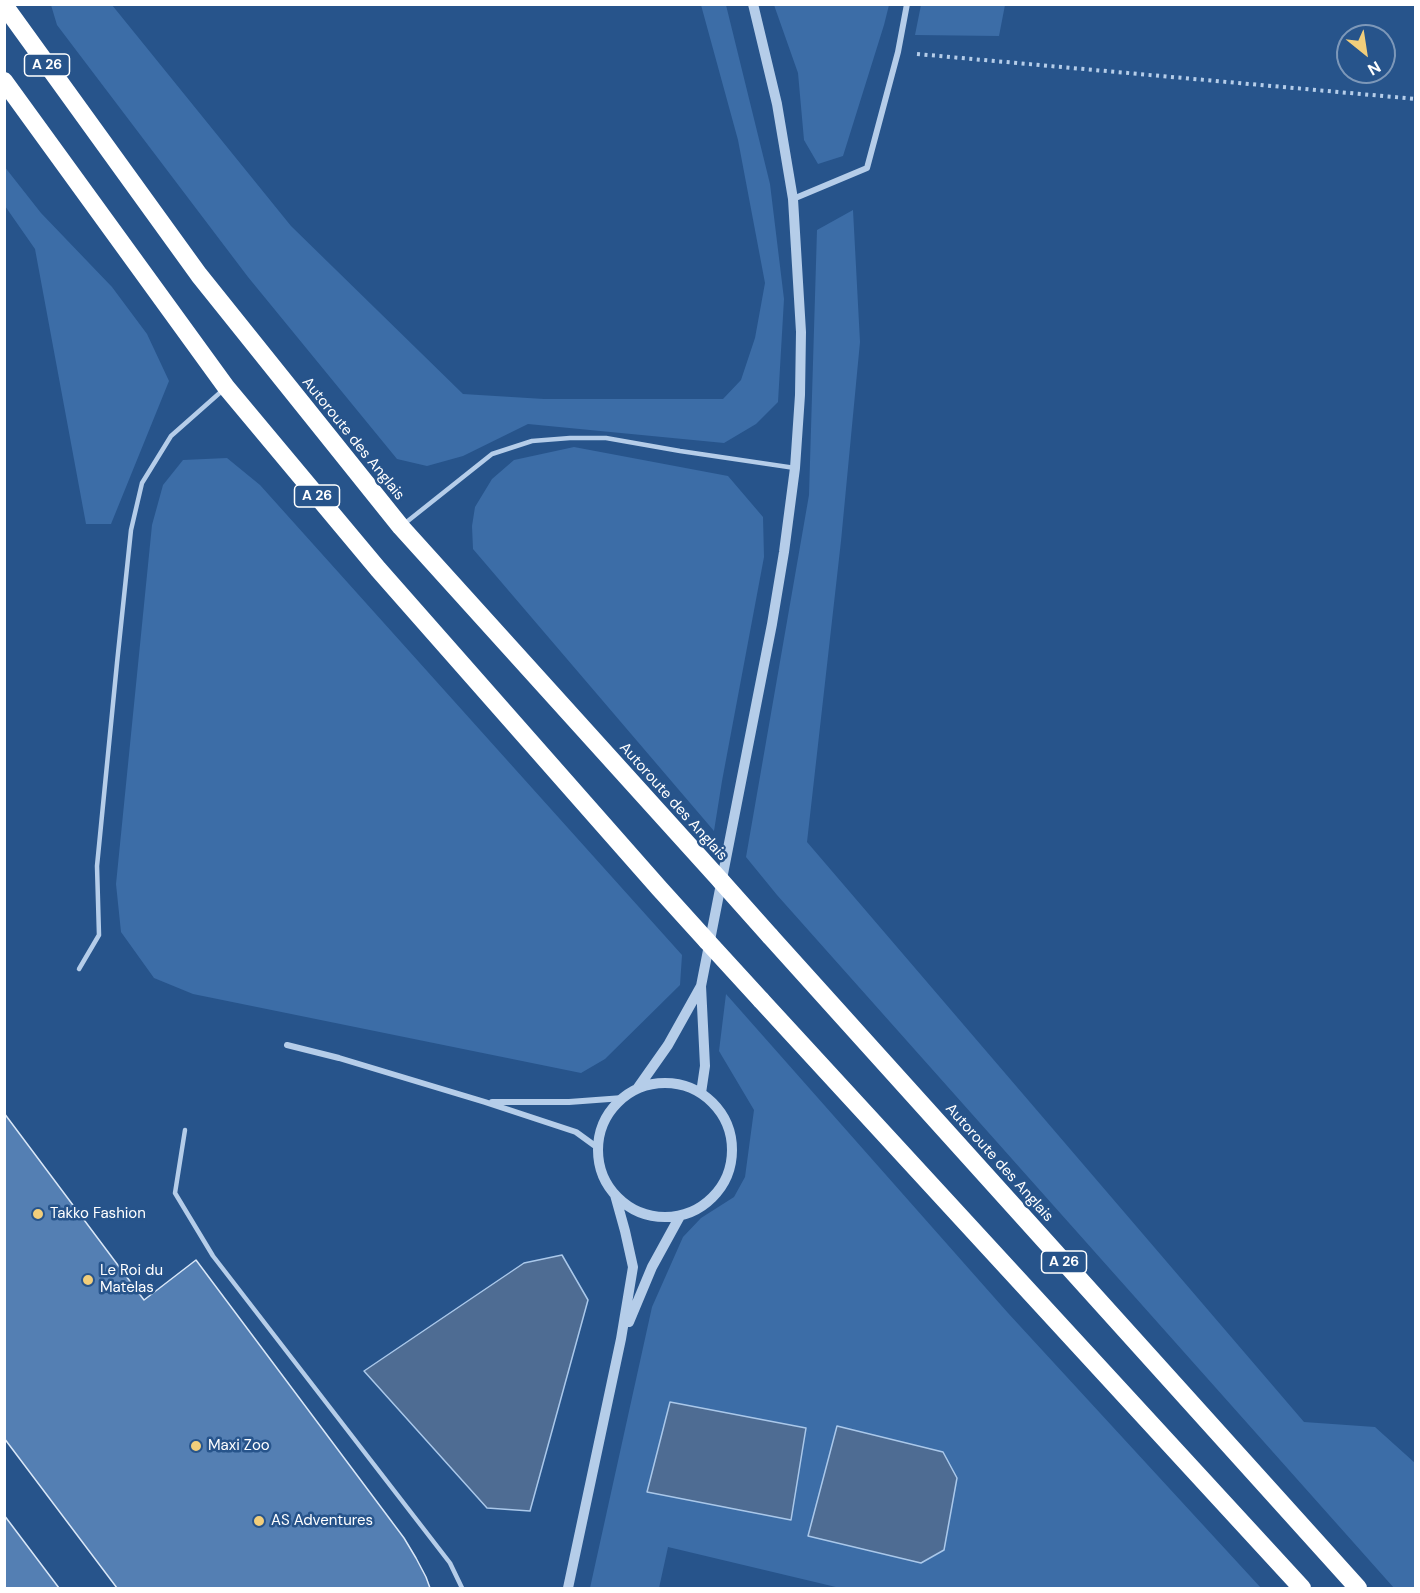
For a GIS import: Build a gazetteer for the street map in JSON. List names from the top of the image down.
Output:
{
  "streets": {
    "highway": ["A 26", "Autoroute des Anglais"]
  },
  "places": [
    "Takko Fashion",
    "Le Roi du Matelas",
    "Maxi Zoo",
    "AS Adventures"
  ],
  "north": "bottom right"
}
